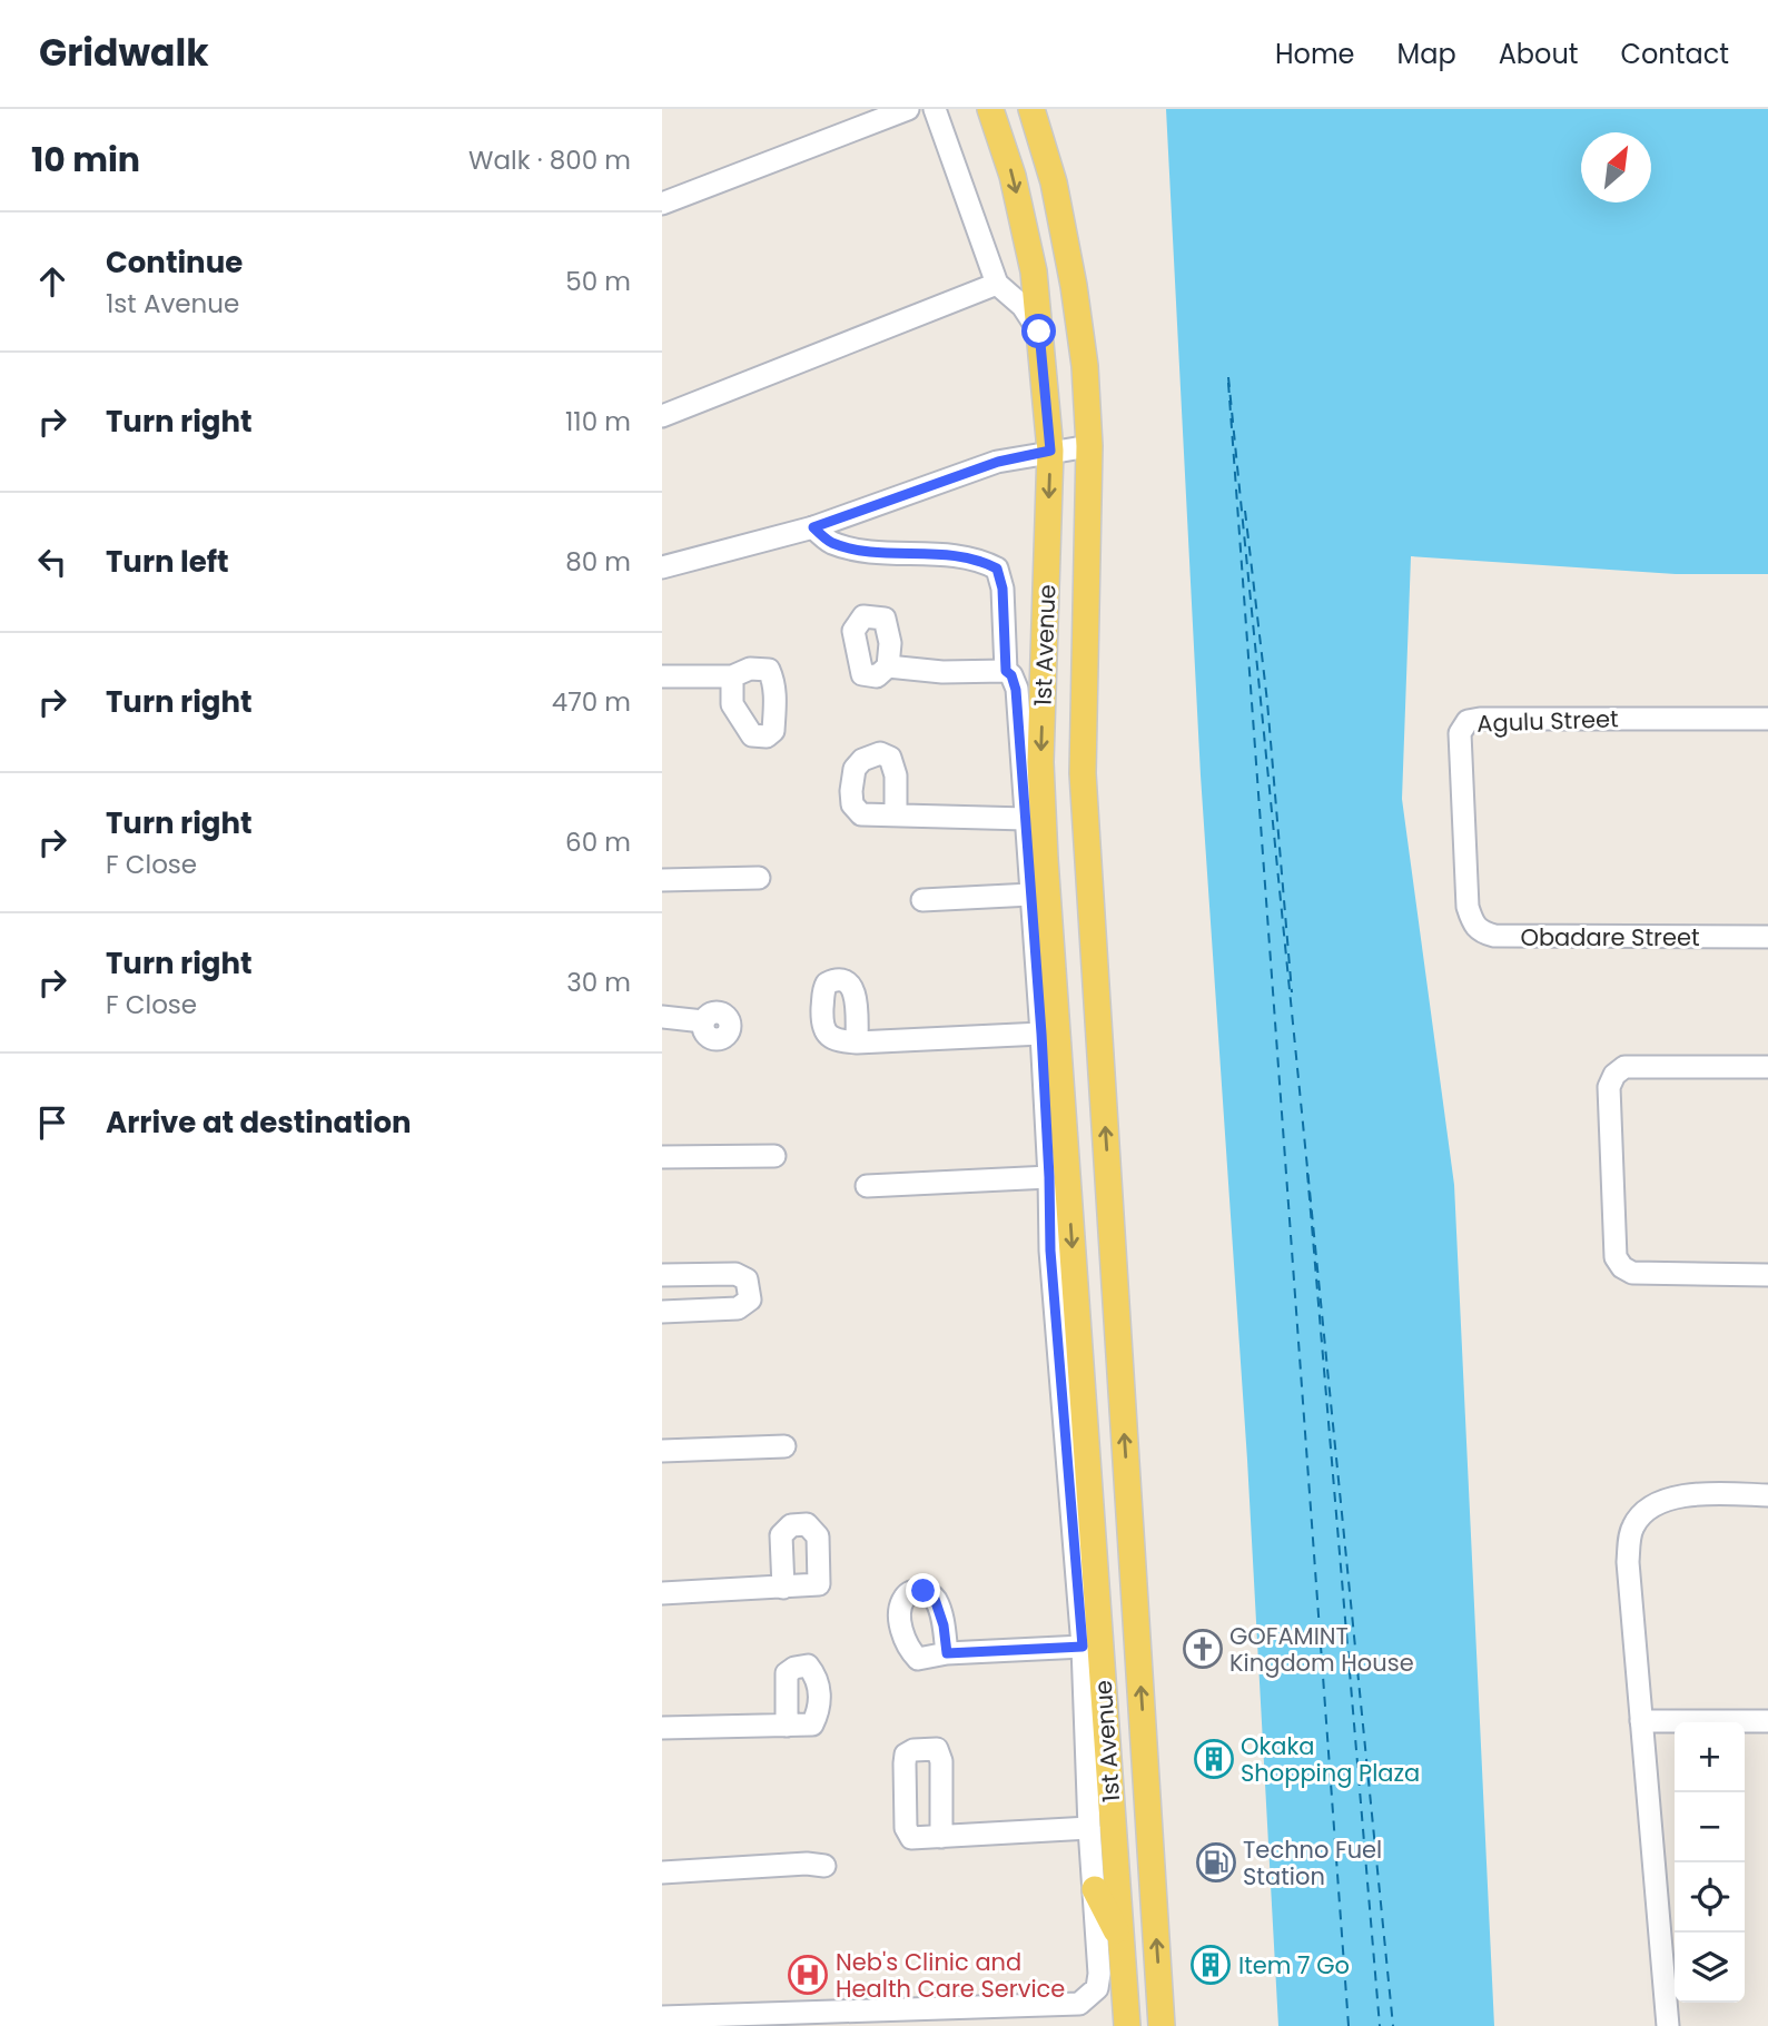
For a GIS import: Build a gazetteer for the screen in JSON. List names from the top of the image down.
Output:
{
  "streets": {
    "main road": ["1st Avenue"],
    "street": ["Agulu Street", "Obadare Street"]
  },
  "crossings": [
    ["Agulu Street", "Obadare Street"]
  ],
  "places": {
    "church": ["GOFAMINT Kingdom House"],
    "building": ["Okaka Shopping Plaza", "Item 7 Go"],
    "fuel station": ["Techno Fuel Station"],
    "hospital": ["Neb's Clinic and Health Care Service"]
  },
  "north": "top right",
  "page": {
    "header": "Gridwalk",
    "nav": [
      "Home",
      "Map",
      "About",
      "Contact"
    ],
    "heading": ["10 min", "Walk · 800 m"],
    "list": [
      ["Continue", "1st Avenue", "50 m"],
      ["Turn right", "110 m"],
      ["Turn left", "80 m"],
      ["Turn right", "470 m"],
      ["Turn right", "F Close", "60 m"],
      ["Turn right", "F Close", "30 m"],
      "Arrive at destination"
    ],
    "map_buttons": ["+", "−"]
  }
}
